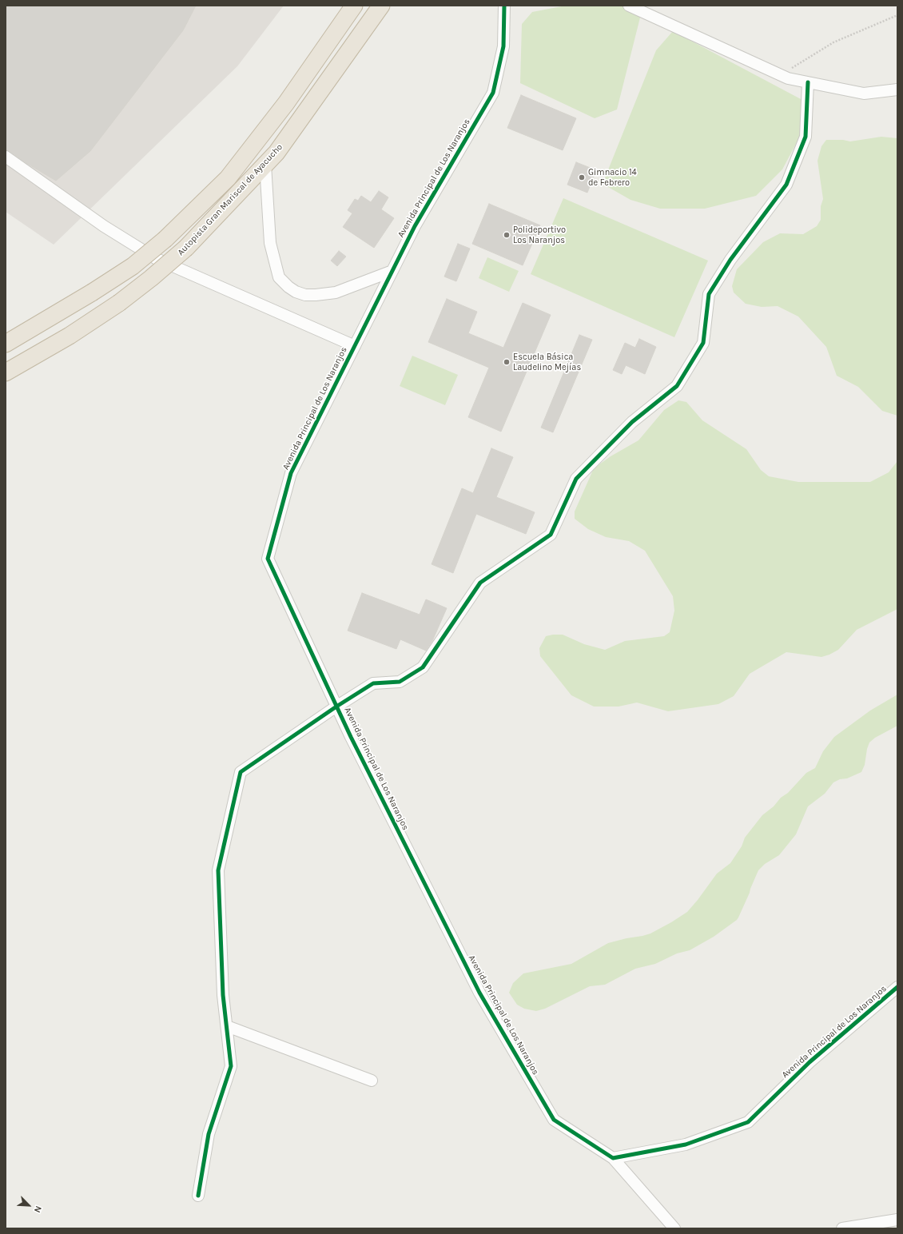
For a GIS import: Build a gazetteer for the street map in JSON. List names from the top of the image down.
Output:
{
  "streets": {
    "highway": ["Autopista Gran Mariscal de Ayacucho"],
    "street": ["Avenida Principal de Los Naranjos"]
  },
  "places": ["Gimnacio 14 de Febrero", "Polideportivo Los Naranjos", "Escuela Básica Laudelino Mejías"],
  "north": "bottom right"
}
